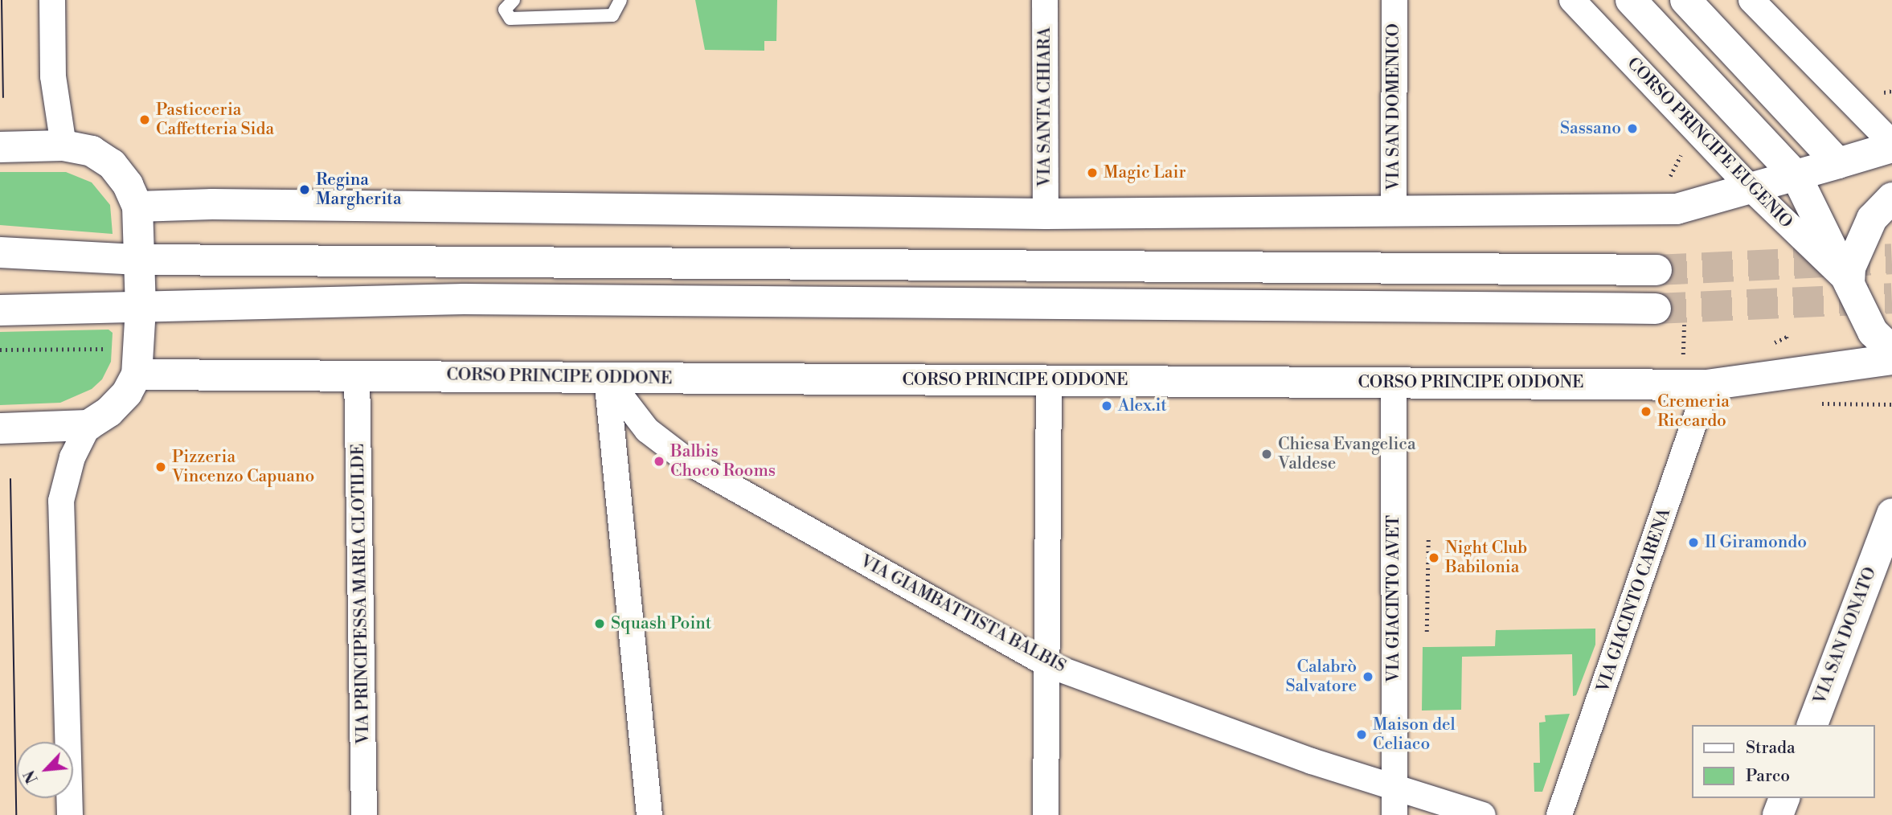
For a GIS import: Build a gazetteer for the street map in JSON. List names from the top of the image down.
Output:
{
  "streets": {
    "main road": ["CORSO PRINCIPE ODDONE", "VIA SAN DONATO"],
    "street": [
      "VIA SANTA CHIARA",
      "VIA SAN DOMENICO",
      "CORSO PRINCIPE EUGENIO",
      "VIA PRINCIPESSA MARIA CLOTILDE",
      "VIA GIACINTO AVET",
      "VIA GIACINTO CARENA",
      "VIA GIAMBATTISTA BALBIS"
    ]
  },
  "crossings": [
    ["CORSO PRINCIPE ODDONE", "VIA PRINCIPESSA MARIA CLOTILDE"],
    ["CORSO PRINCIPE ODDONE", "VIA GIACINTO AVET"],
    ["CORSO PRINCIPE ODDONE", "VIA GIACINTO CARENA"],
    ["CORSO PRINCIPE ODDONE", "VIA GIAMBATTISTA BALBIS"],
    ["VIA GIACINTO AVET", "VIA GIAMBATTISTA BALBIS"]
  ],
  "places": [
    "Pasticceria Caffetteria Sida",
    "Sassano",
    "Magic Lair",
    "Regina Margherita",
    "Alex.it",
    "Cremeria Riccardo",
    "Chiesa Evangelica Valdese",
    "Balbis Choco Rooms",
    "Pizzeria Vincenzo Capuano",
    "Il Giramondo",
    "Night Club Babilonia",
    "Squash Point",
    "Calabrò Salvatore",
    "Maison del Celiaco"
  ],
  "legend": ["Strada", "Parco"],
  "north": "bottom left"
}
